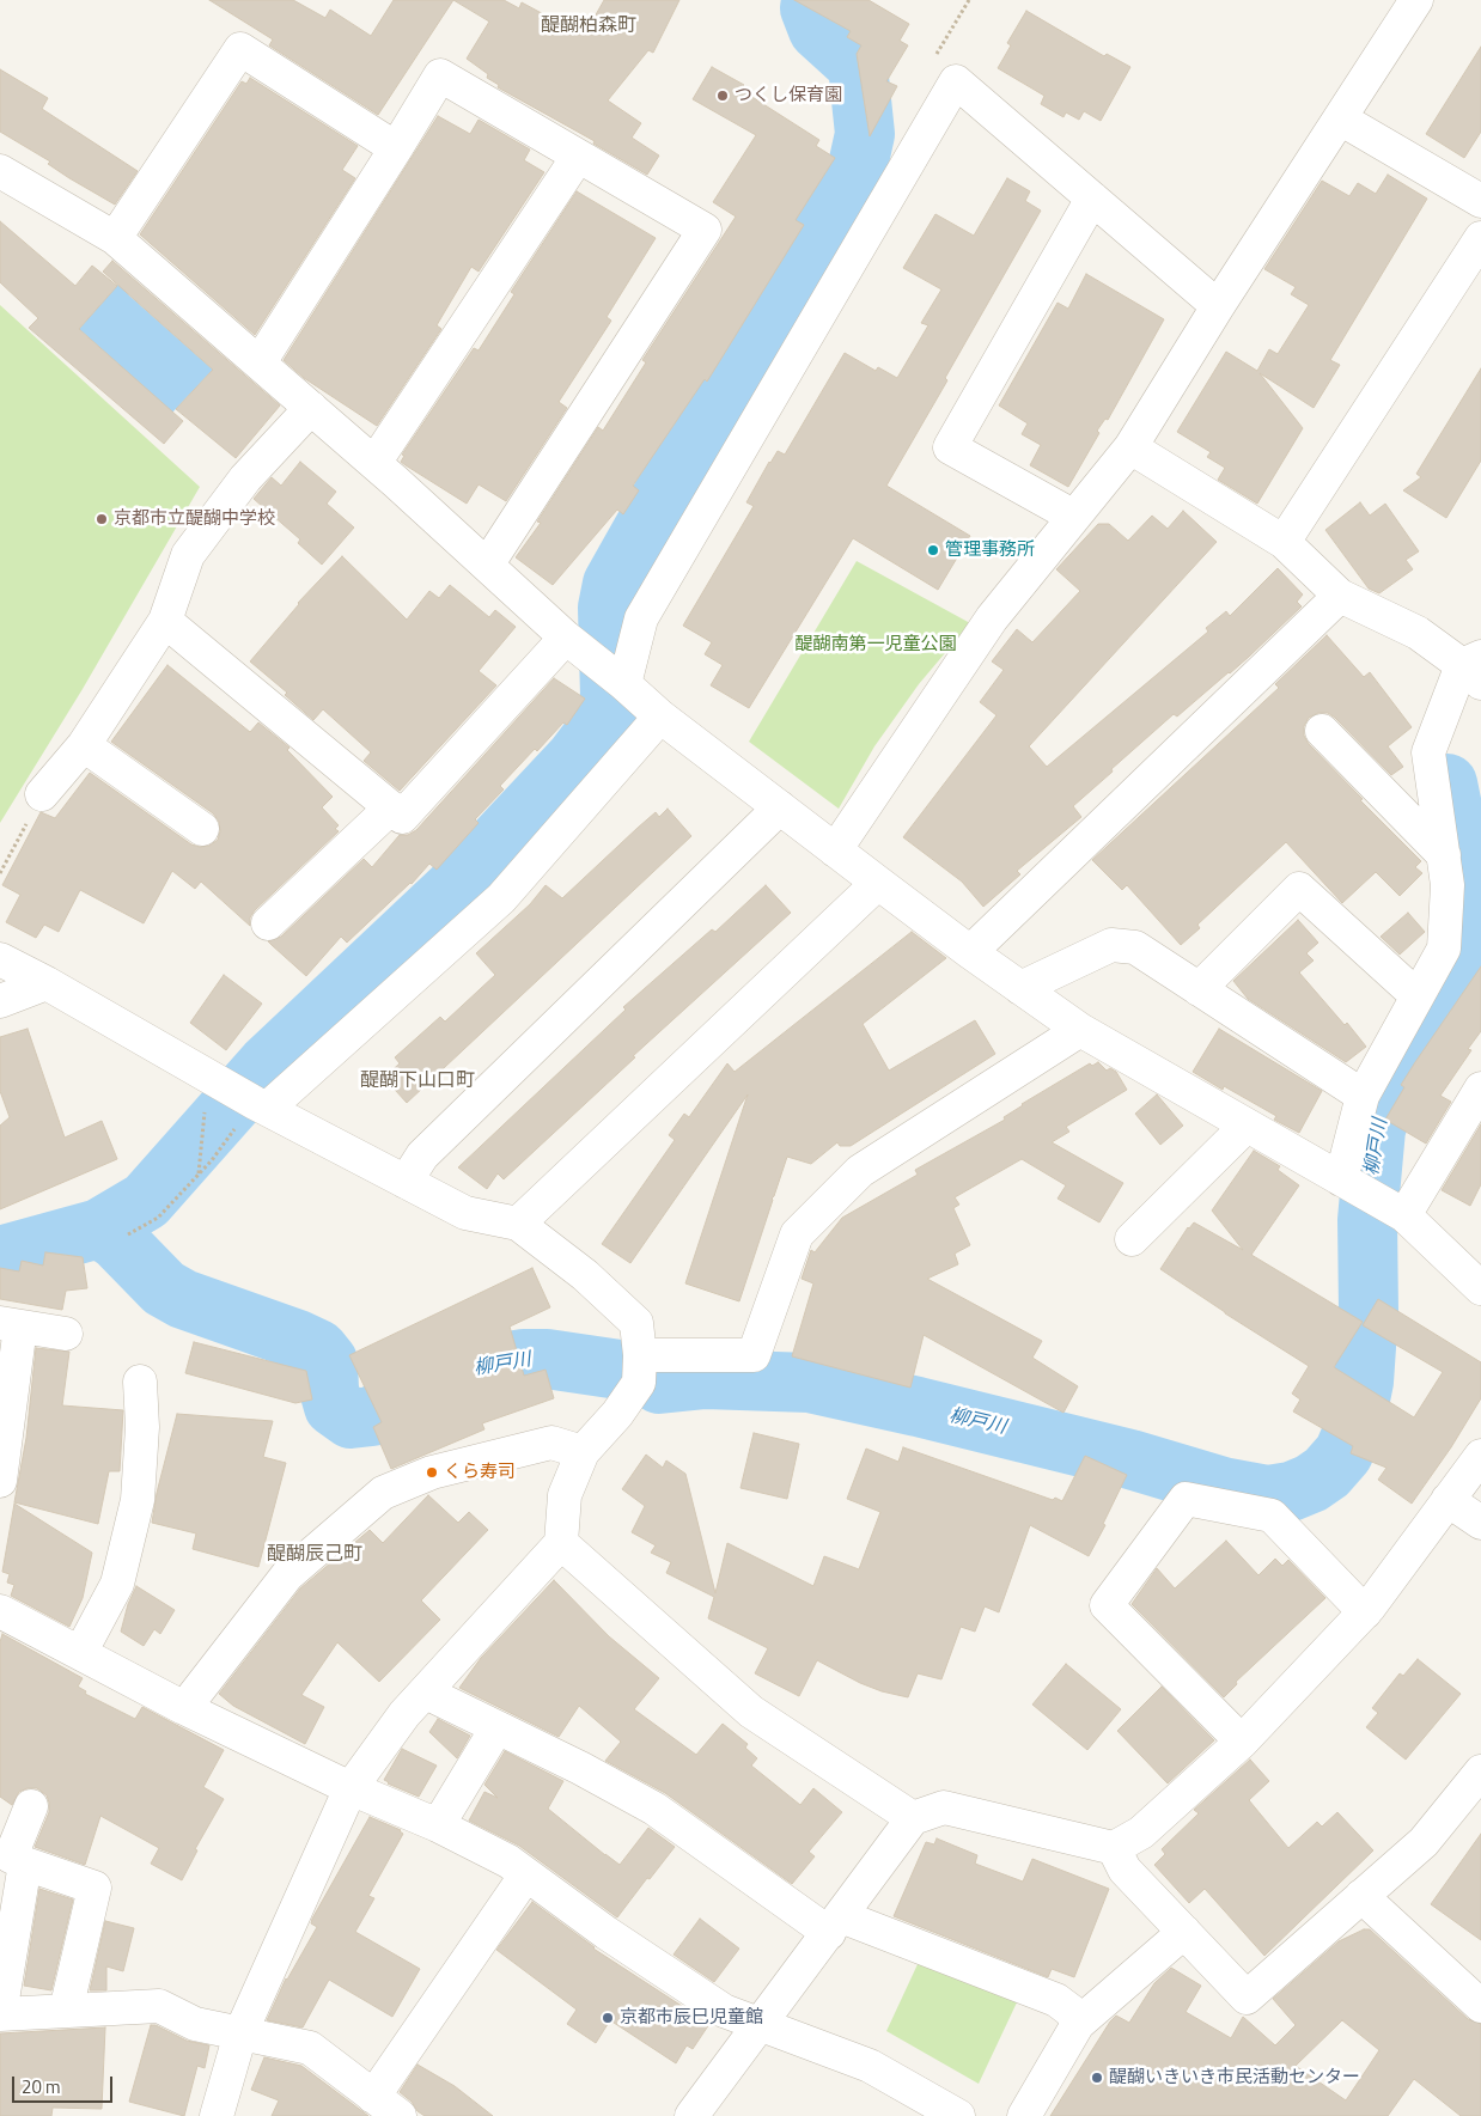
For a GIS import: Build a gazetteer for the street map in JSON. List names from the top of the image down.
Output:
{
  "districts": ["醍醐柏森町", "醍醐下山口町", "醍醐辰己町"],
  "water": ["柳戸川"],
  "parks": ["醍醐南第一児童公園"],
  "places": [
    "つくし保育園",
    "京都市立醍醐中学校",
    "管理事務所",
    "くら寿司",
    "京都市辰巳児童館",
    "醍醐いきいき市民活動センター"
  ],
  "scale_bar": "20 m"
}
